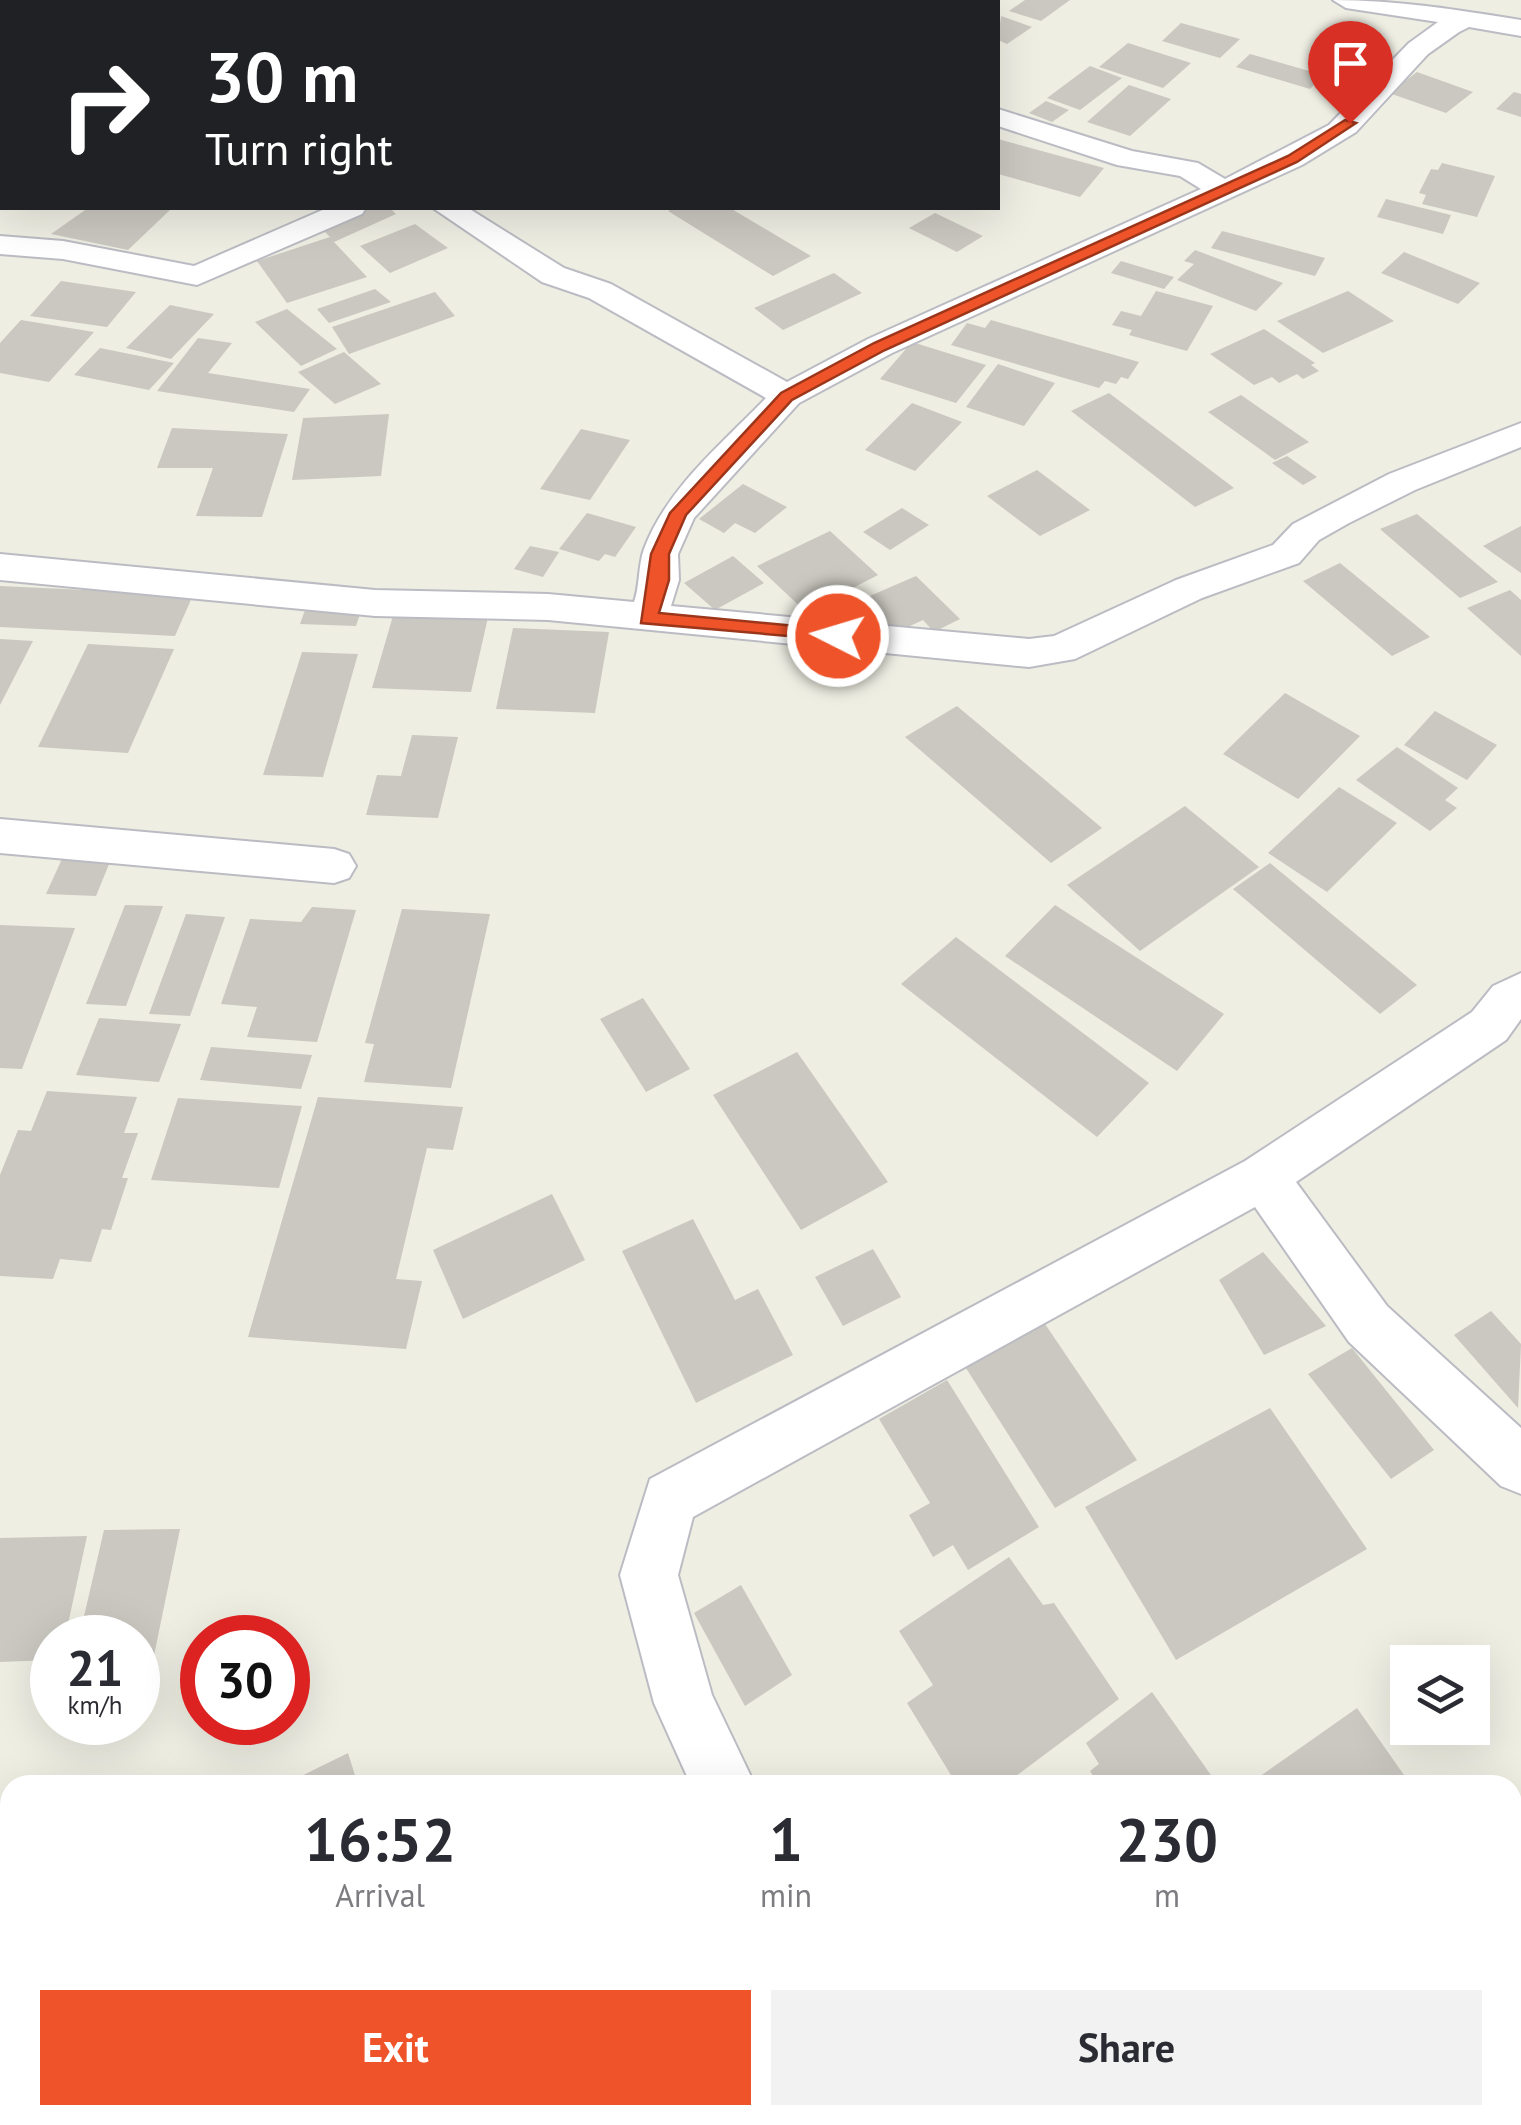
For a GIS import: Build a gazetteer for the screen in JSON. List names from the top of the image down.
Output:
{
  "page": {
    "turn": ["30 m", "Turn right"],
    "speed": "21 km/h",
    "limit": "30",
    "eta": [
      "16:52",
      "Arrival",
      "1",
      "min",
      "230",
      "m"
    ],
    "buttons": ["Exit", "Share"]
  }
}
